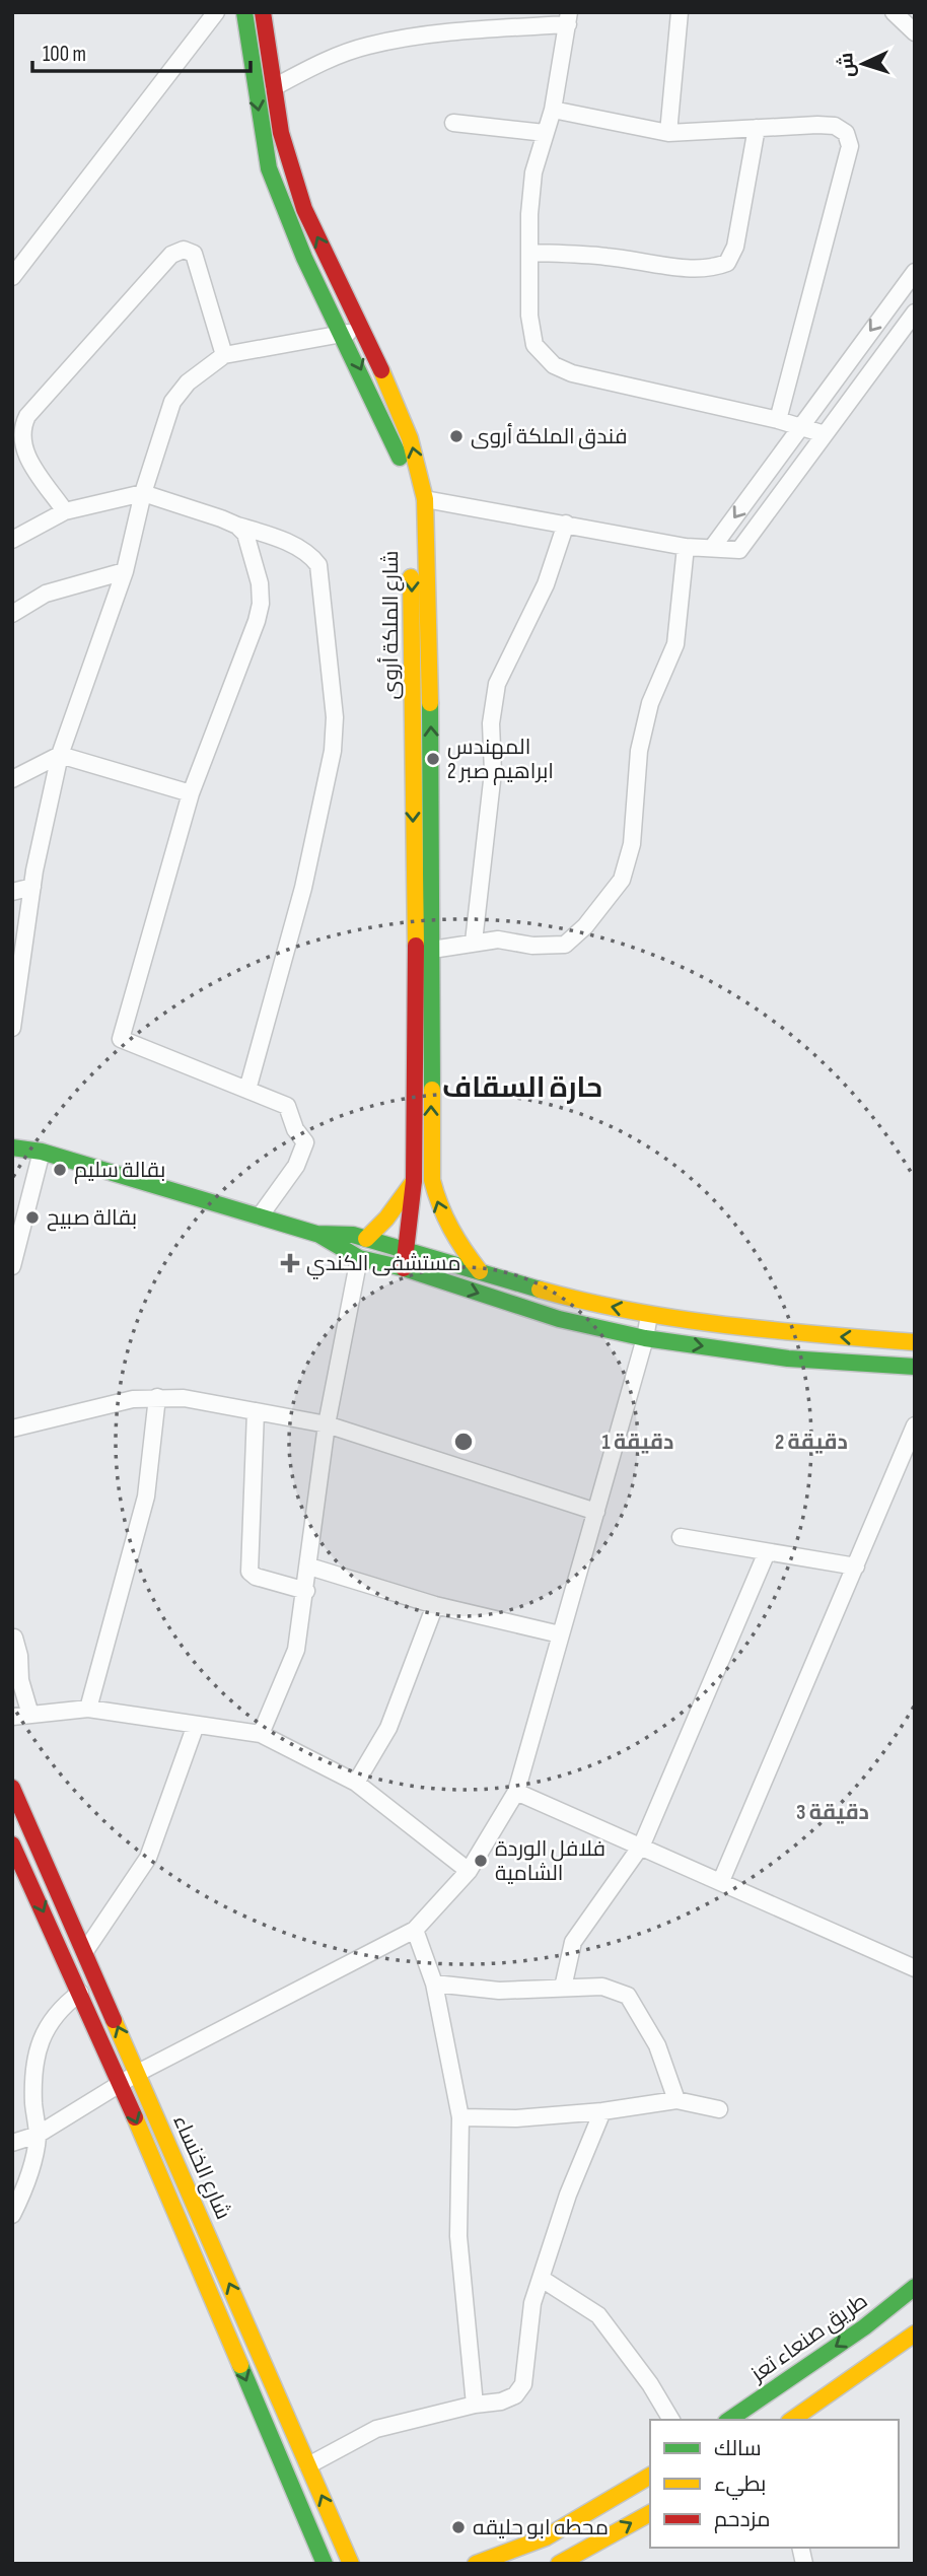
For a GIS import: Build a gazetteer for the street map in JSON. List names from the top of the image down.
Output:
{
  "streets": {
    "main road": ["شارع الملكة أروى", "شارع الخنساء", "طريق صنعاء تعز"]
  },
  "districts": ["حارة السقاف"],
  "places": {
    "other": [
      "فندق الملكة أروى",
      "المهندس ابراهيم صبر 2",
      "بقالة سليم",
      "بقالة صبيح",
      "فلافل الوردة الشامية",
      "محطه ابو حليقه"
    ],
    "health": ["مستشفى الكندي"]
  },
  "legend": ["سالك", "بطيء", "مزدحم"],
  "scale_bar": "100 m",
  "north": "left",
  "rings": ["1 دقيقة", "2 دقيقة", "3 دقيقة"]
}
